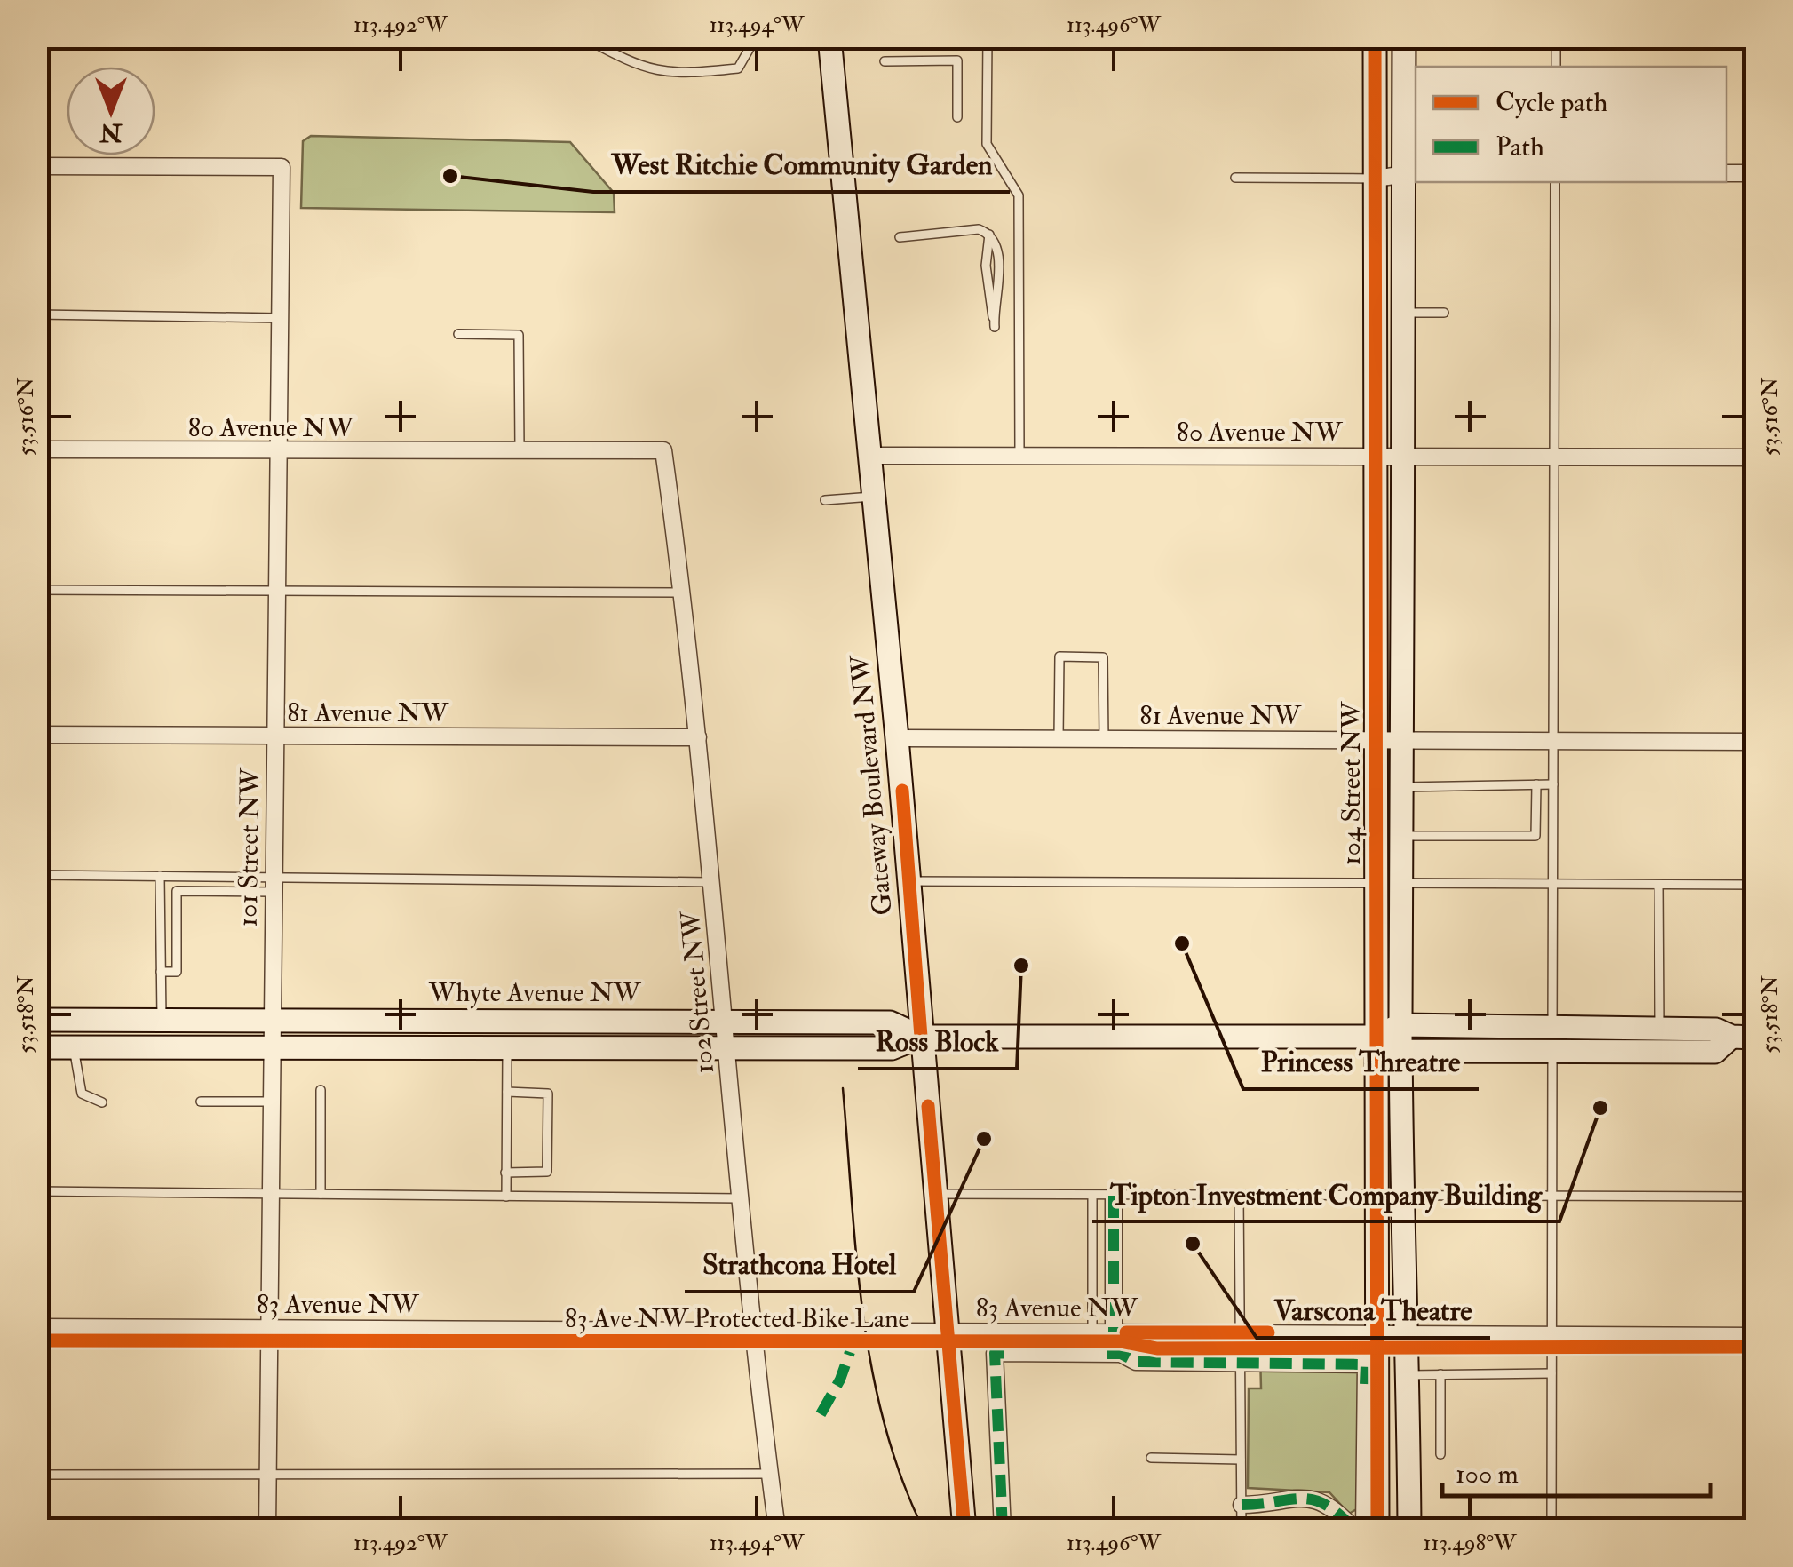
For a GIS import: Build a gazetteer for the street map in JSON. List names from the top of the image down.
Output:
{
  "streets": {
    "main road": ["104 Street NW", "Gateway Boulevard NW", "Whyte Avenue NW"],
    "street": [
      "80 Avenue NW",
      "81 Avenue NW",
      "101 Street NW",
      "102 Street NW",
      "83 Avenue NW"
    ],
    "cycle path": ["83 Ave NW Protected Bike Lane"]
  },
  "crossings": [
    ["80 Avenue NW", "104 Street NW"],
    ["80 Avenue NW", "Gateway Boulevard NW"],
    ["80 Avenue NW", "101 Street NW"],
    ["80 Avenue NW", "102 Street NW"],
    ["81 Avenue NW", "104 Street NW"],
    ["81 Avenue NW", "Gateway Boulevard NW"],
    ["81 Avenue NW", "101 Street NW"],
    ["81 Avenue NW", "102 Street NW"],
    ["104 Street NW", "Whyte Avenue NW"],
    ["104 Street NW", "83 Avenue NW"],
    ["Gateway Boulevard NW", "Whyte Avenue NW"],
    ["Gateway Boulevard NW", "83 Avenue NW"],
    ["101 Street NW", "Whyte Avenue NW"],
    ["101 Street NW", "83 Avenue NW"],
    ["Whyte Avenue NW", "102 Street NW"],
    ["102 Street NW", "83 Avenue NW"]
  ],
  "places": [
    "West Ritchie Community Garden",
    "Princess Threatre",
    "Ross Block",
    "Tipton Investment Company Building",
    "Strathcona Hotel",
    "Varscona Theatre"
  ],
  "legend": ["Cycle path", "Path"],
  "scale_bar": "100 m",
  "north": "bottom",
  "coordinates": [
    "113.492°W",
    "113.494°W",
    "113.496°W",
    "53.516°N",
    "53.518°N",
    "113.498°W"
  ]
}
